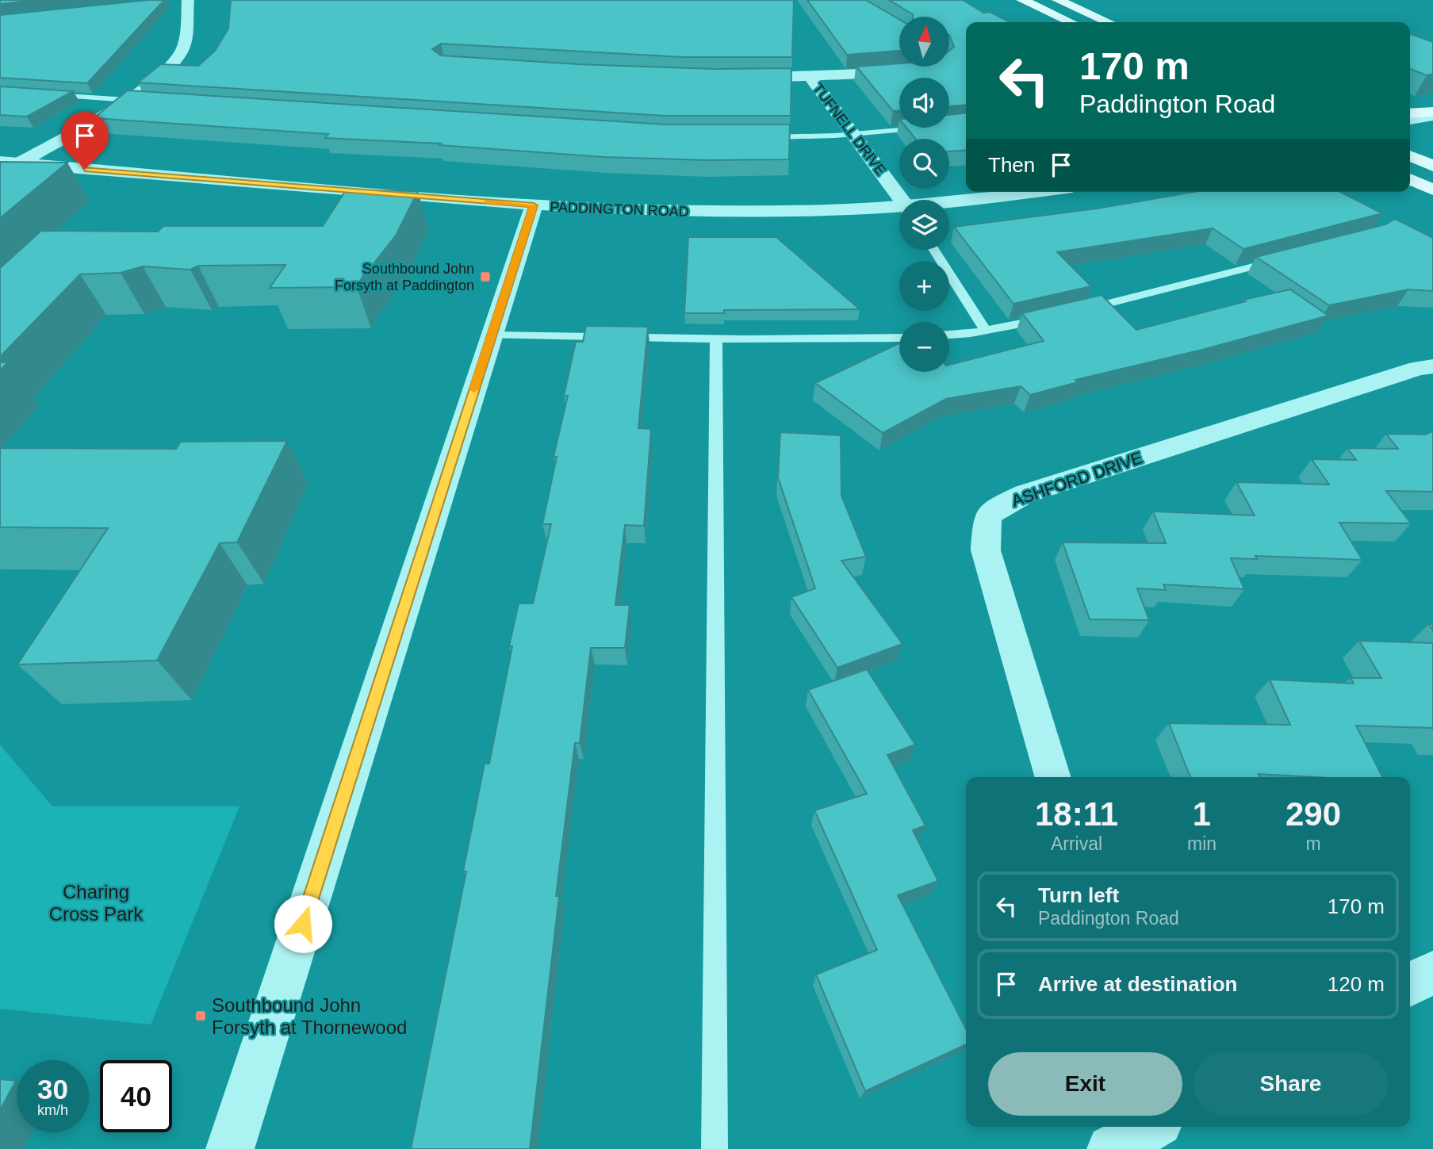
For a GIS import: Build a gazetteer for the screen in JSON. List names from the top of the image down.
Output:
{
  "streets": {
    "street": ["TUFNELL DRIVE", "PADDINGTON ROAD", "ASHFORD DRIVE"]
  },
  "parks": ["Charing Cross Park"],
  "places": {
    "transit": ["Southbound John Forsyth at Paddington", "Southbound John Forsyth at Thornewood"]
  },
  "north": "top",
  "page": {
    "map_buttons": ["+", "−"],
    "turn": ["170 m", "Paddington Road"],
    "then": "Then",
    "eta": [
      "18:11",
      "Arrival",
      "1",
      "min",
      "290",
      "m"
    ],
    "list": [
      {
        "name": "Turn left",
        "note": "Paddington Road",
        "value": "170 m"
      },
      {
        "name": "Arrive at destination",
        "value": "120 m"
      }
    ],
    "buttons": ["Exit", "Share"],
    "speed": "30 km/h",
    "limit": "40"
  }
}
